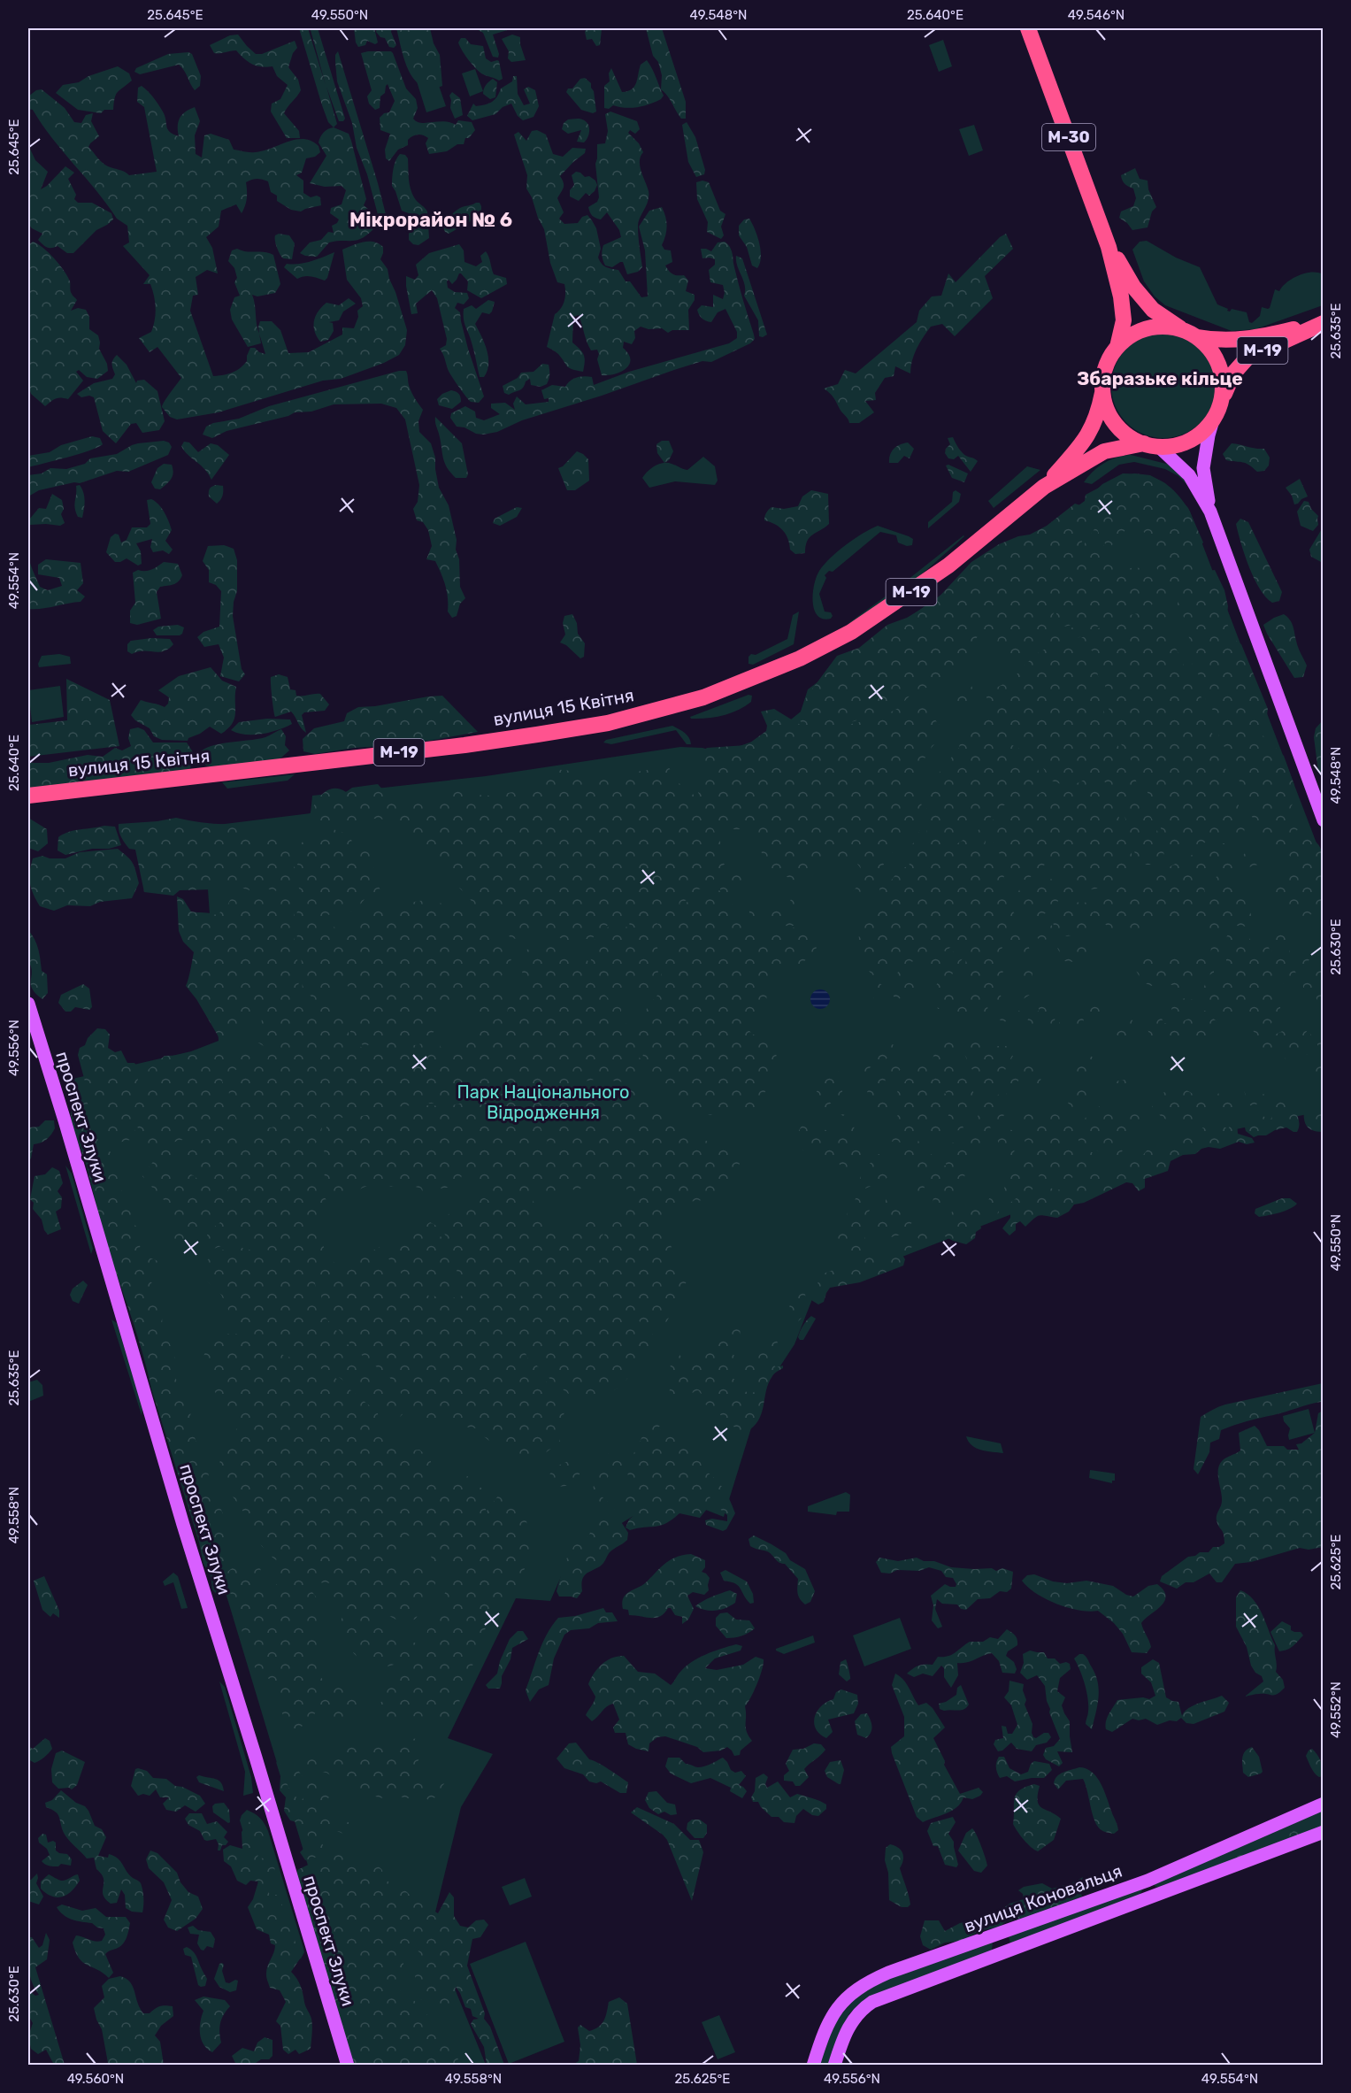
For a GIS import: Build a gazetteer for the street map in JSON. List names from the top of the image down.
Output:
{
  "streets": {
    "highway": ["М-30", "М-19", "вулиця 15 Квітня"],
    "main road": ["проспект Злуки", "вулиця Коновальця"]
  },
  "crossings": [
    ["М-30", "М-19"],
    ["М-30", "вулиця 15 Квітня"],
    ["М-19", "вулиця 15 Квітня"]
  ],
  "districts": ["Мікрорайон № 6", "Збаразьке кільце"],
  "parks": ["Парк Національного Відродження"],
  "coordinates": [
    "25.645°E",
    "49.550°N",
    "49.548°N",
    "25.640°E",
    "49.546°N",
    "25.635°E",
    "49.554°N",
    "25.630°E",
    "49.556°N",
    "49.558°N",
    "25.625°E",
    "49.552°N",
    "49.560°N"
  ]
}
